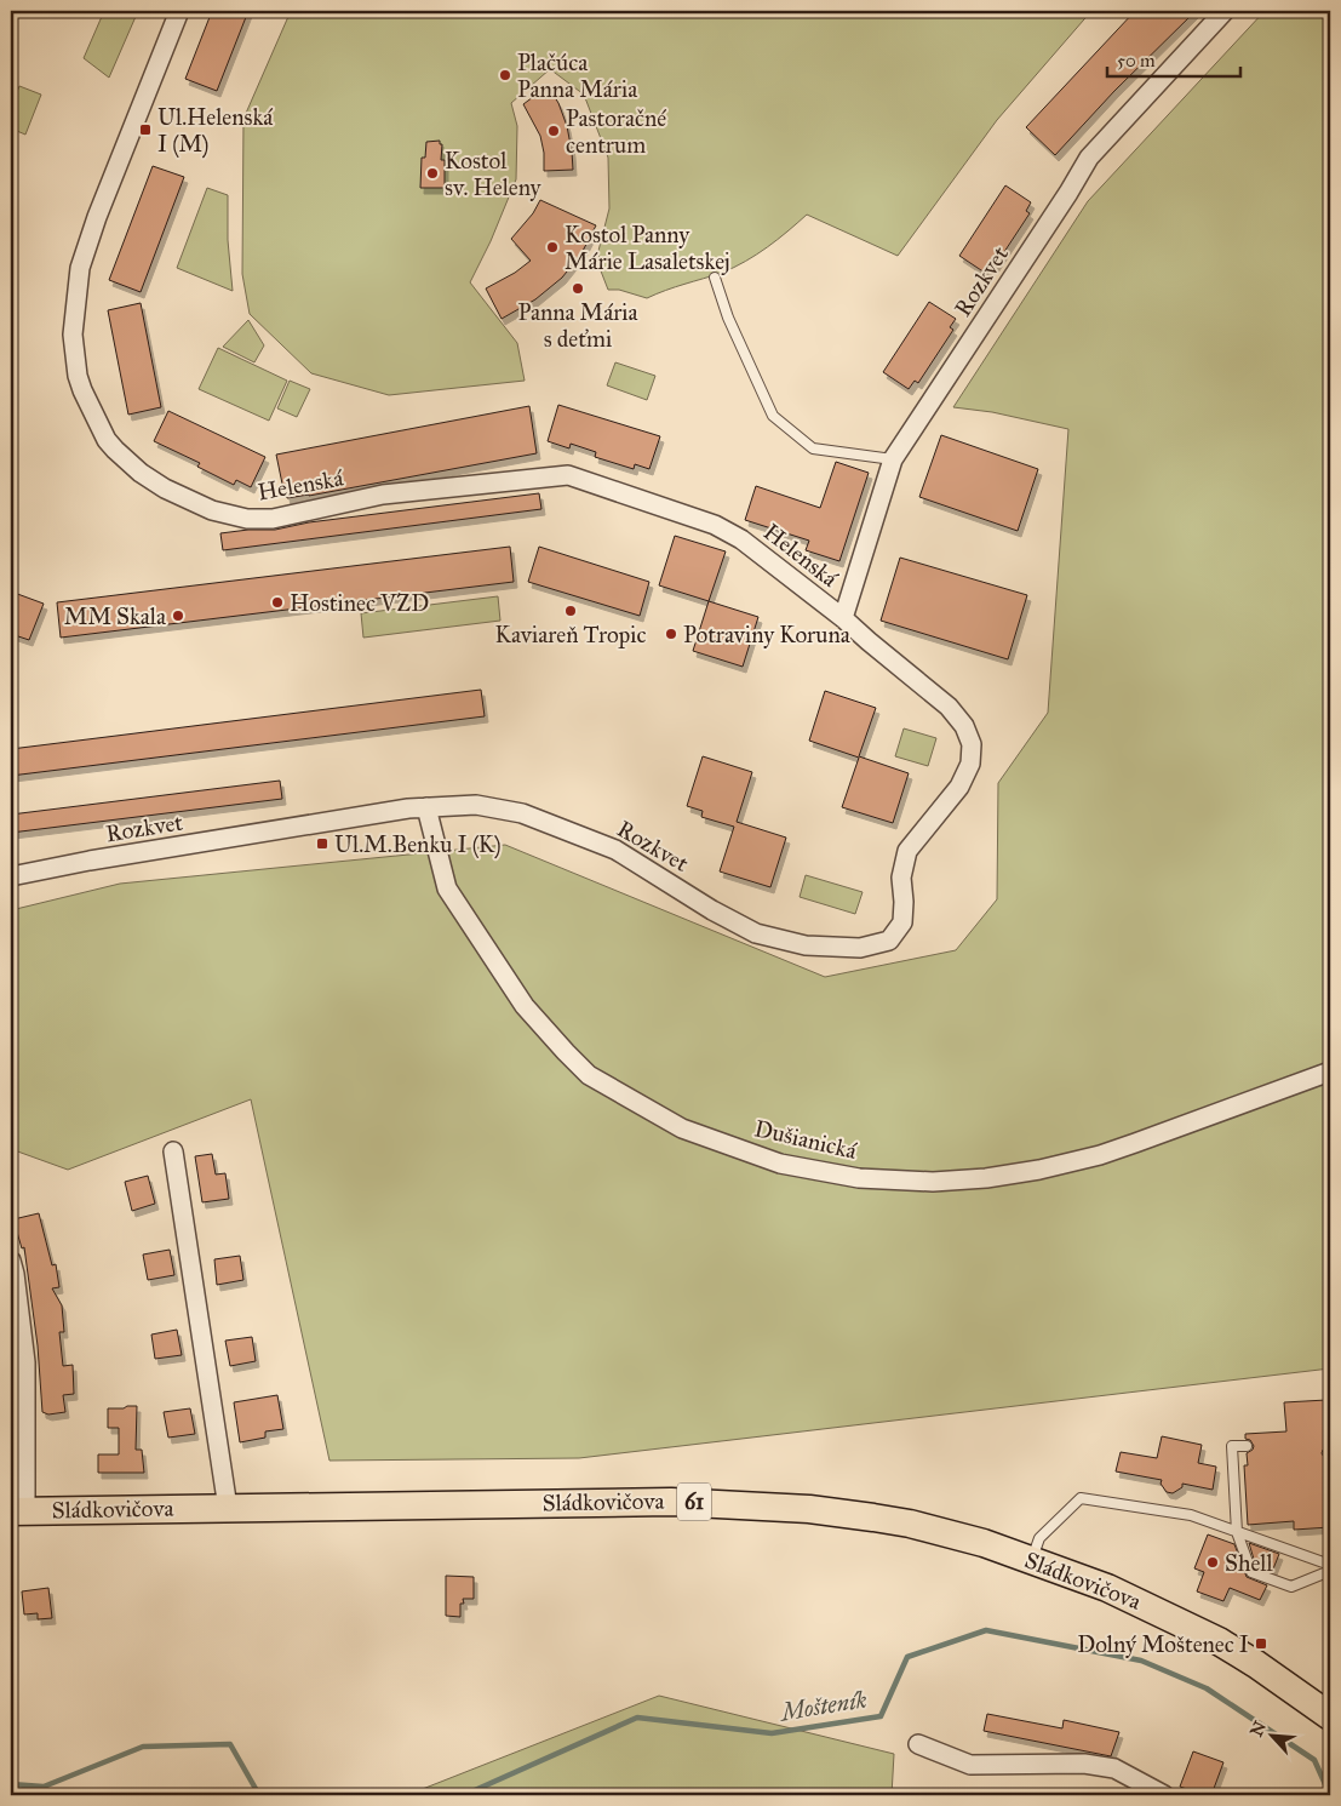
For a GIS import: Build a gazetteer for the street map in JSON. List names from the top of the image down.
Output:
{
  "streets": {
    "main road": ["Sládkovičova", "61"],
    "street": ["Rozkvet", "Helenská", "Dušianická"]
  },
  "crossings": [
    ["Rozkvet", "Helenská"],
    ["Rozkvet", "Dušianická"]
  ],
  "water": ["Mošteník"],
  "places": {
    "other": [
      "Plačúca Panna Mária",
      "Pastoračné centrum",
      "Kostol sv. Heleny",
      "Kostol Panny Márie Lasaletskej",
      "Panna Mária s deťmi",
      "Hostinec VZD",
      "Kaviareň Tropic",
      "MM Skala",
      "Potraviny Koruna",
      "Shell"
    ],
    "transit": ["Ul.Helenská I (M)", "Ul.M.Benku I (K)", "Dolný Moštenec I"]
  },
  "scale_bar": "50 m",
  "north": "top left"
}
